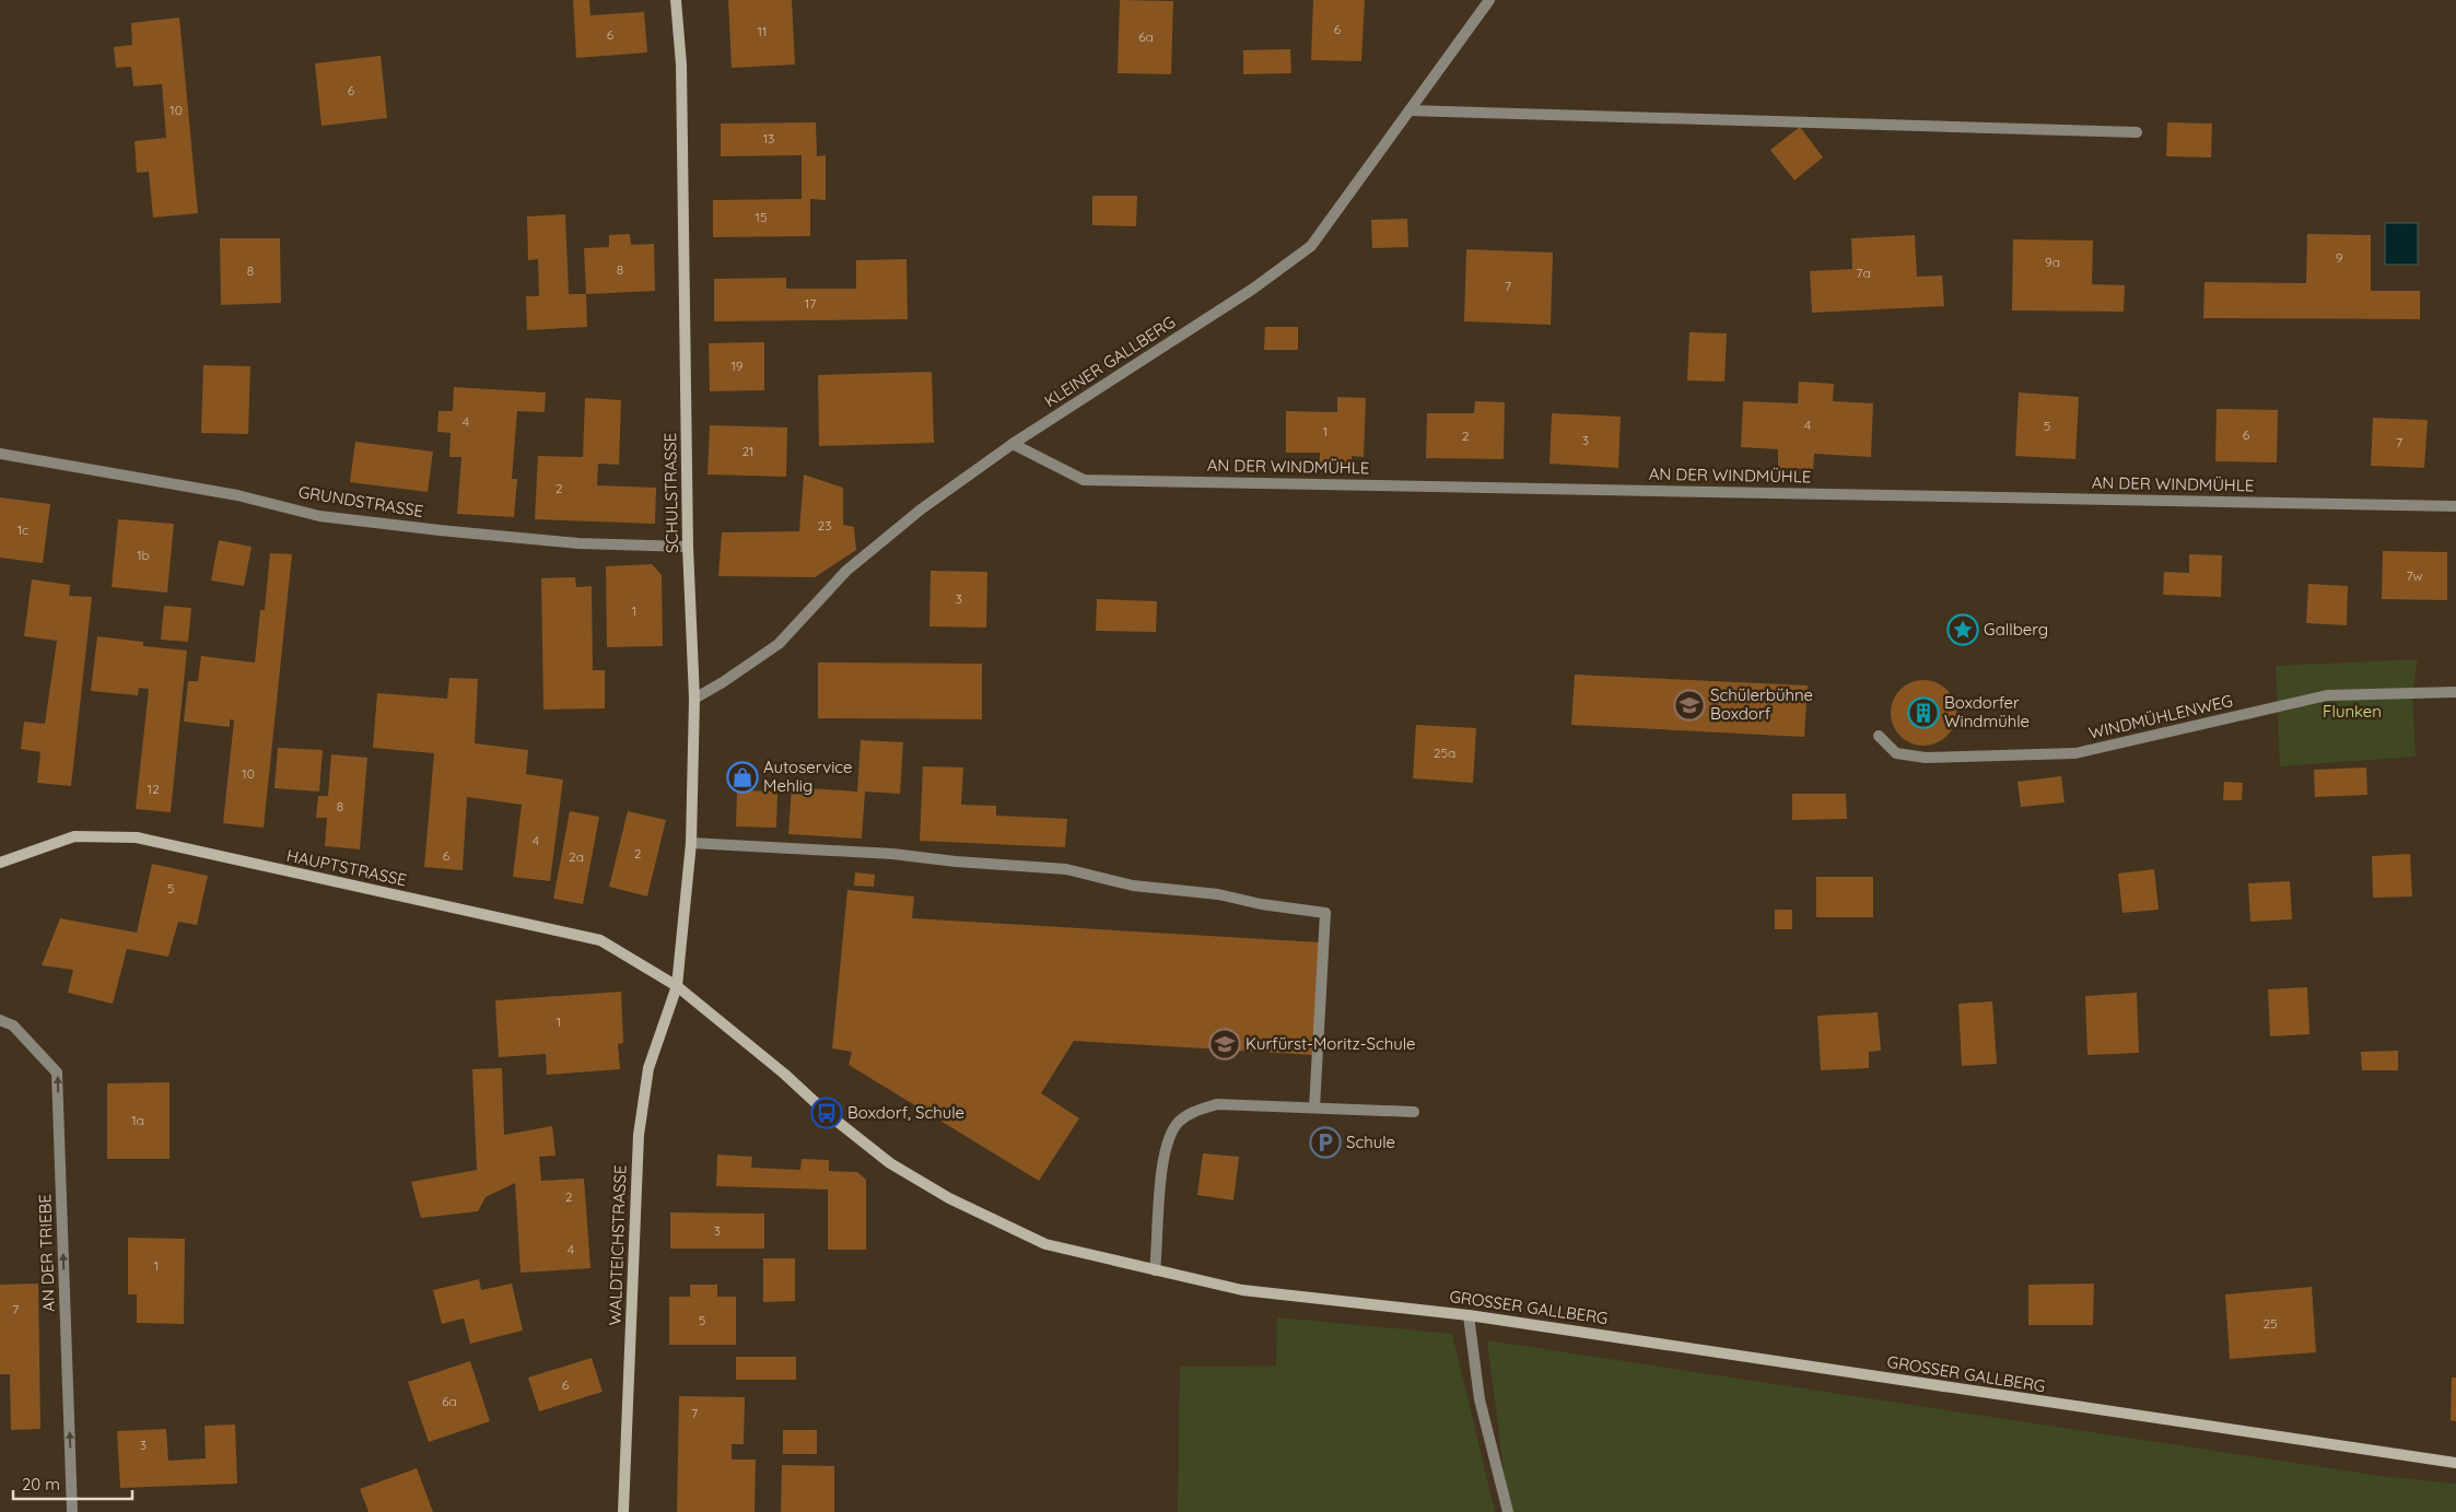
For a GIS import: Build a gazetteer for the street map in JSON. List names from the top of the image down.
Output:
{
  "streets": {
    "street": [
      "KLEINER GALLBERG",
      "AN DER WINDMÜHLE",
      "SCHULSTRASSE",
      "GRUNDSTRASSE",
      "WINDMÜHLENWEG",
      "HAUPTSTRASSE",
      "WALDTEICHSTRASSE",
      "AN DER TRIEBE",
      "GROSSER GALLBERG"
    ]
  },
  "crossings": [
    ["KLEINER GALLBERG", "AN DER WINDMÜHLE"],
    ["KLEINER GALLBERG", "SCHULSTRASSE"],
    ["SCHULSTRASSE", "GRUNDSTRASSE"],
    ["SCHULSTRASSE", "HAUPTSTRASSE"],
    ["SCHULSTRASSE", "WALDTEICHSTRASSE"],
    ["SCHULSTRASSE", "GROSSER GALLBERG"],
    ["HAUPTSTRASSE", "WALDTEICHSTRASSE"],
    ["HAUPTSTRASSE", "GROSSER GALLBERG"],
    ["WALDTEICHSTRASSE", "GROSSER GALLBERG"]
  ],
  "one_way": ["AN DER TRIEBE"],
  "parks": ["Flunken"],
  "places": {
    "place": ["Gallberg"],
    "school or university": ["Schülerbühne Boxdorf", "Kurfürst-Moritz-Schule"],
    "building": ["Boxdorfer Windmühle"],
    "shop": ["Autoservice Mehlig"],
    "bus stop": ["Boxdorf, Schule"],
    "parking": ["Schule"]
  },
  "house_numbers": [
    "6",
    "11",
    "6",
    "6a",
    "6",
    "10",
    "13",
    "15",
    "9",
    "9a",
    "8",
    "8",
    "7a",
    "7",
    "17",
    "19",
    "4",
    "4",
    "5",
    "1",
    "6",
    "2",
    "3",
    "7",
    "21",
    "2",
    "23",
    "1c",
    "1b",
    "7w",
    "3",
    "1",
    "25a",
    "10",
    "12",
    "8",
    "4",
    "2",
    "6",
    "2a",
    "5",
    "1",
    "1a",
    "2",
    "3",
    "4",
    "1",
    "7",
    "5",
    "25",
    "6",
    "6a",
    "7",
    "3"
  ],
  "scale_bar": "20 m"
}
